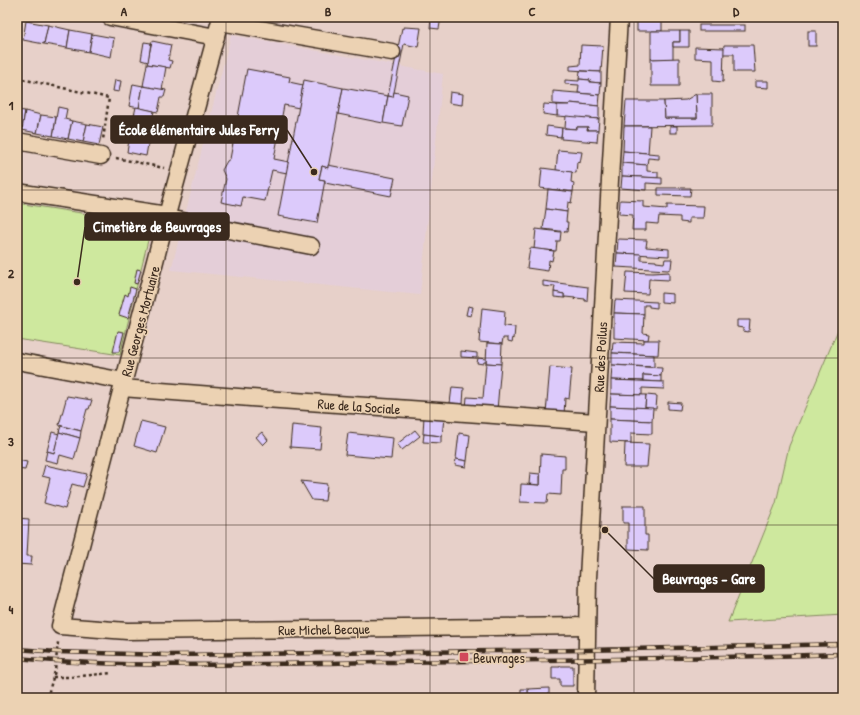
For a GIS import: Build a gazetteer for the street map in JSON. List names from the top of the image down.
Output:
{
  "streets": {
    "street": [
      "Rue Georges Mortuaire",
      "Rue des Poilus",
      "Rue de la Sociale",
      "Rue Michel Becque"
    ]
  },
  "crossings": [
    ["Rue Georges Mortuaire", "Rue de la Sociale"],
    ["Rue Georges Mortuaire", "Rue Michel Becque"],
    ["Rue des Poilus", "Rue de la Sociale"],
    ["Rue des Poilus", "Rue Michel Becque"]
  ],
  "places": {
    "other": ["École élémentaire Jules Ferry", "Cimetière de Beuvrages", "Beuvrages – Gare"],
    "transit": ["Beuvrages"]
  },
  "grid": {
    "columns": [
      "A",
      "B",
      "C",
      "D"
    ],
    "rows": [
      "1",
      "2",
      "3",
      "4"
    ]
  }
}
